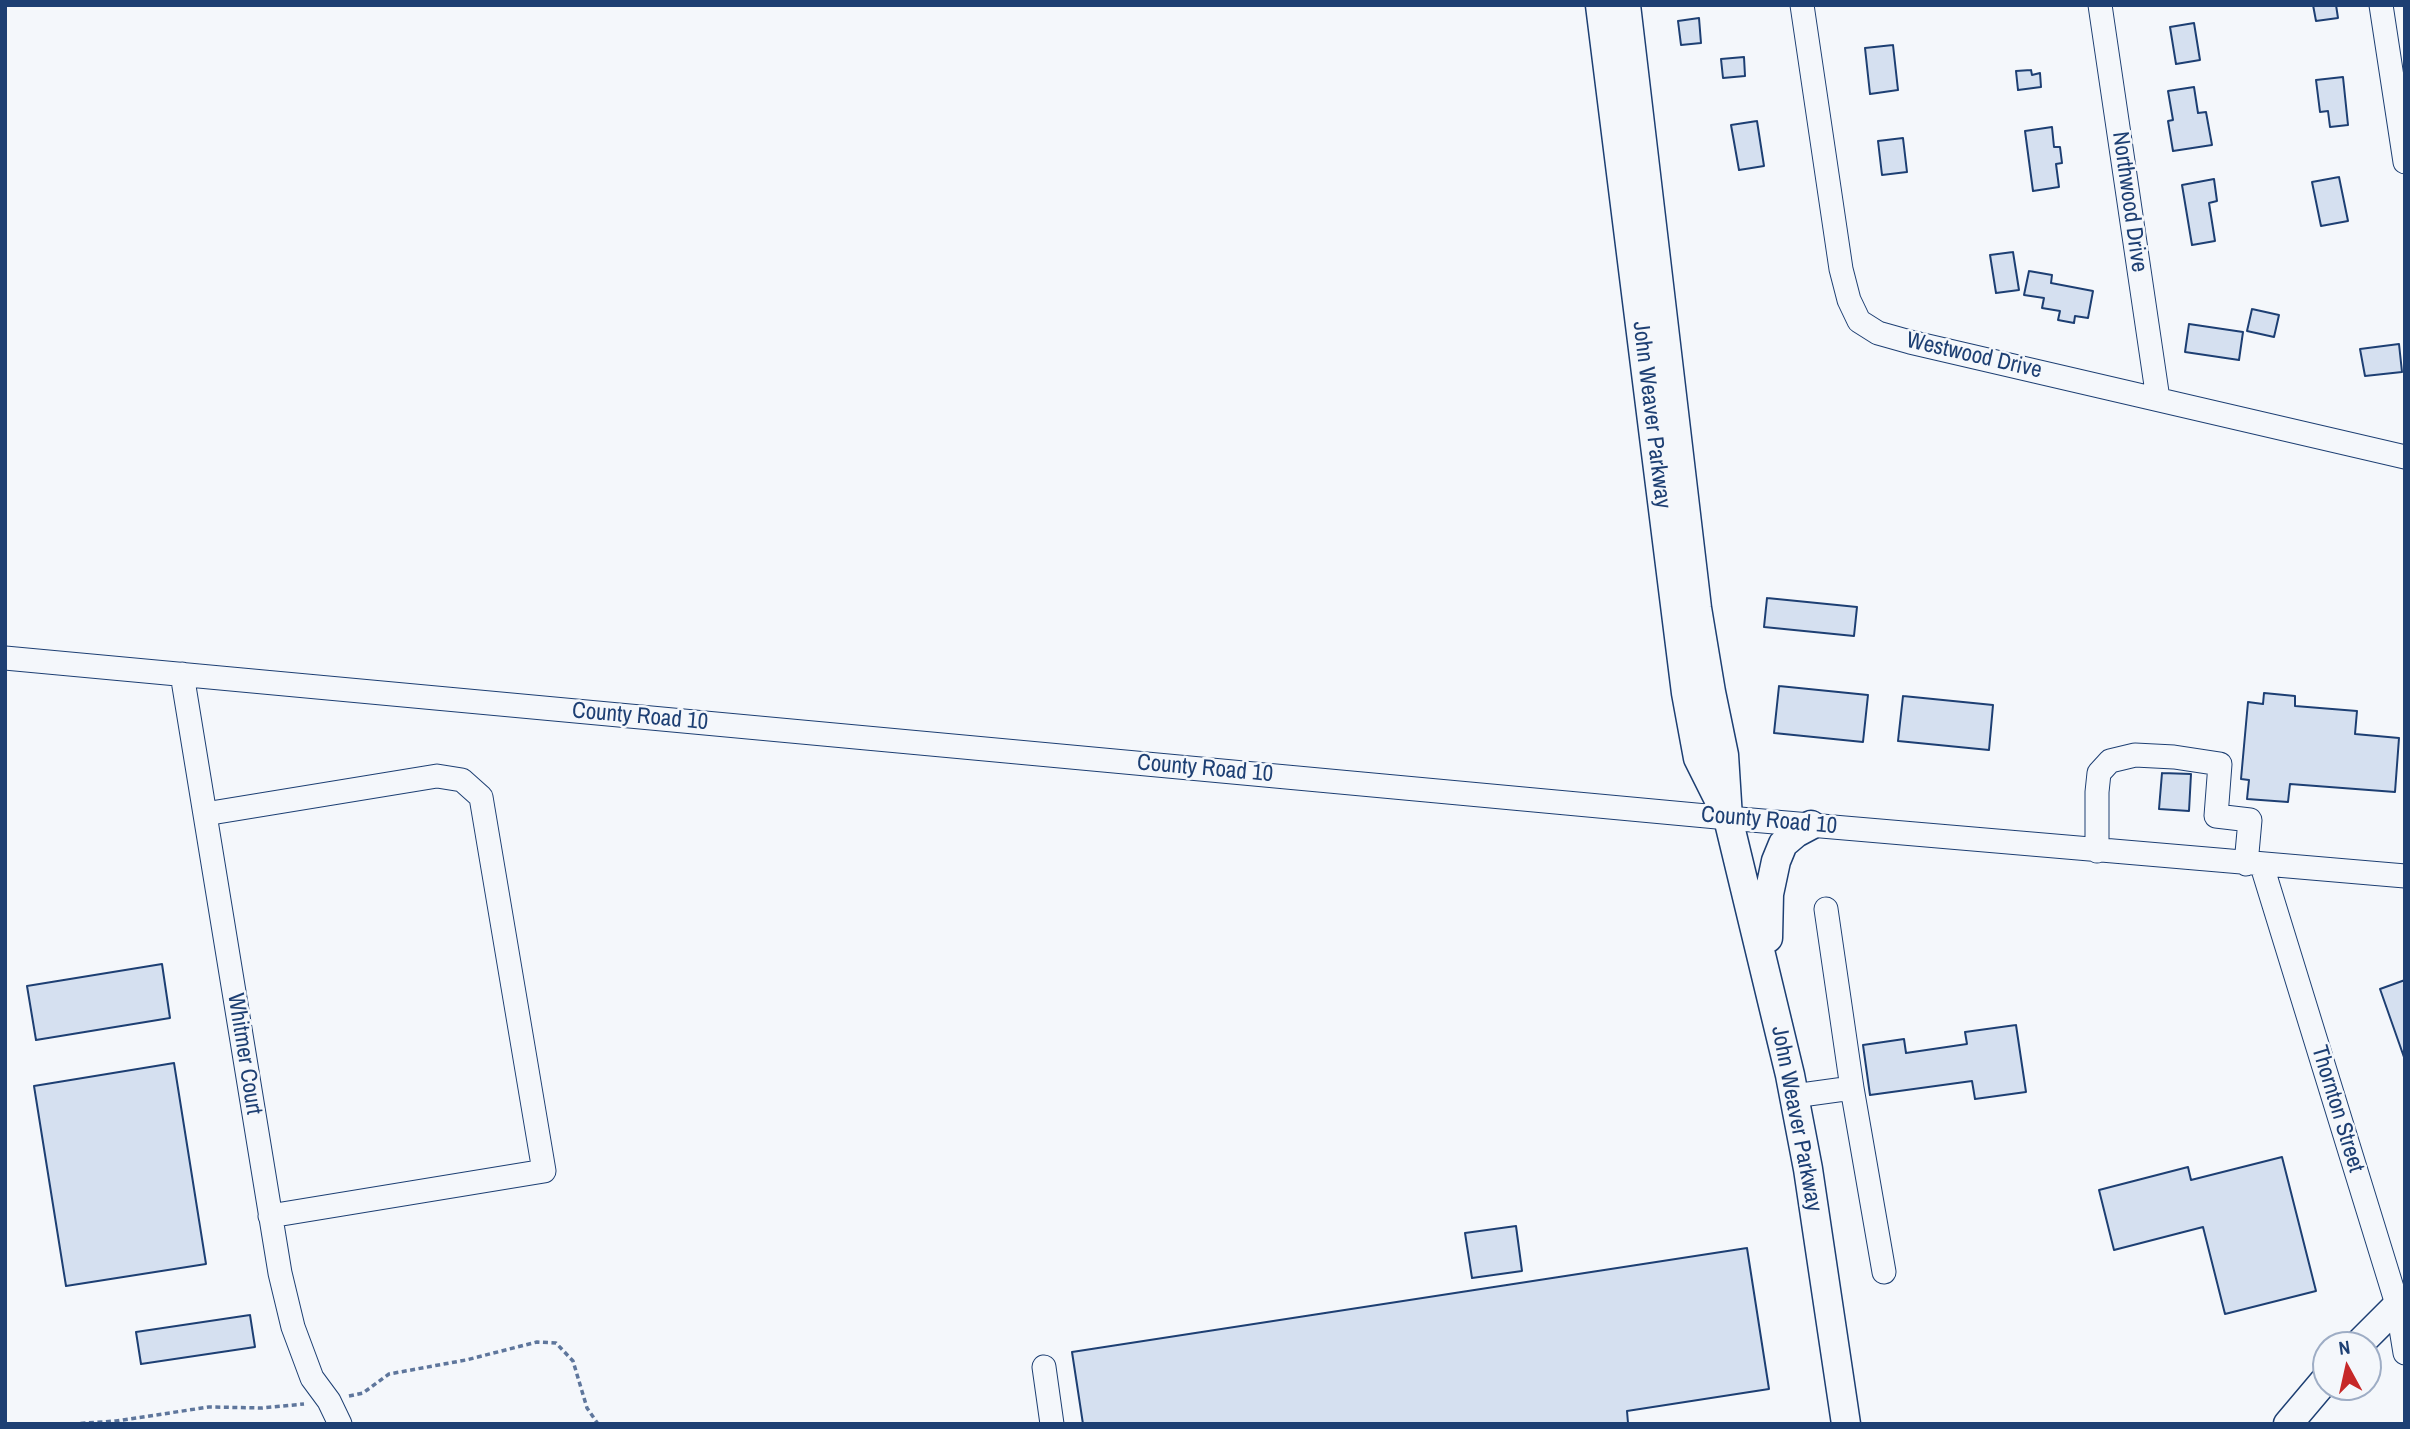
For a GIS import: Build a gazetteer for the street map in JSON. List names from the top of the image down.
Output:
{
  "streets": {
    "main road": ["John Weaver Parkway"],
    "street": [
      "Northwood Drive",
      "Westwood Drive",
      "County Road 10",
      "Whitmer Court",
      "Thornton Street"
    ]
  },
  "crossings": [
    ["Northwood Drive", "Westwood Drive"],
    ["John Weaver Parkway", "County Road 10"],
    ["County Road 10", "Whitmer Court"],
    ["County Road 10", "Thornton Street"]
  ],
  "north": "top"
}
